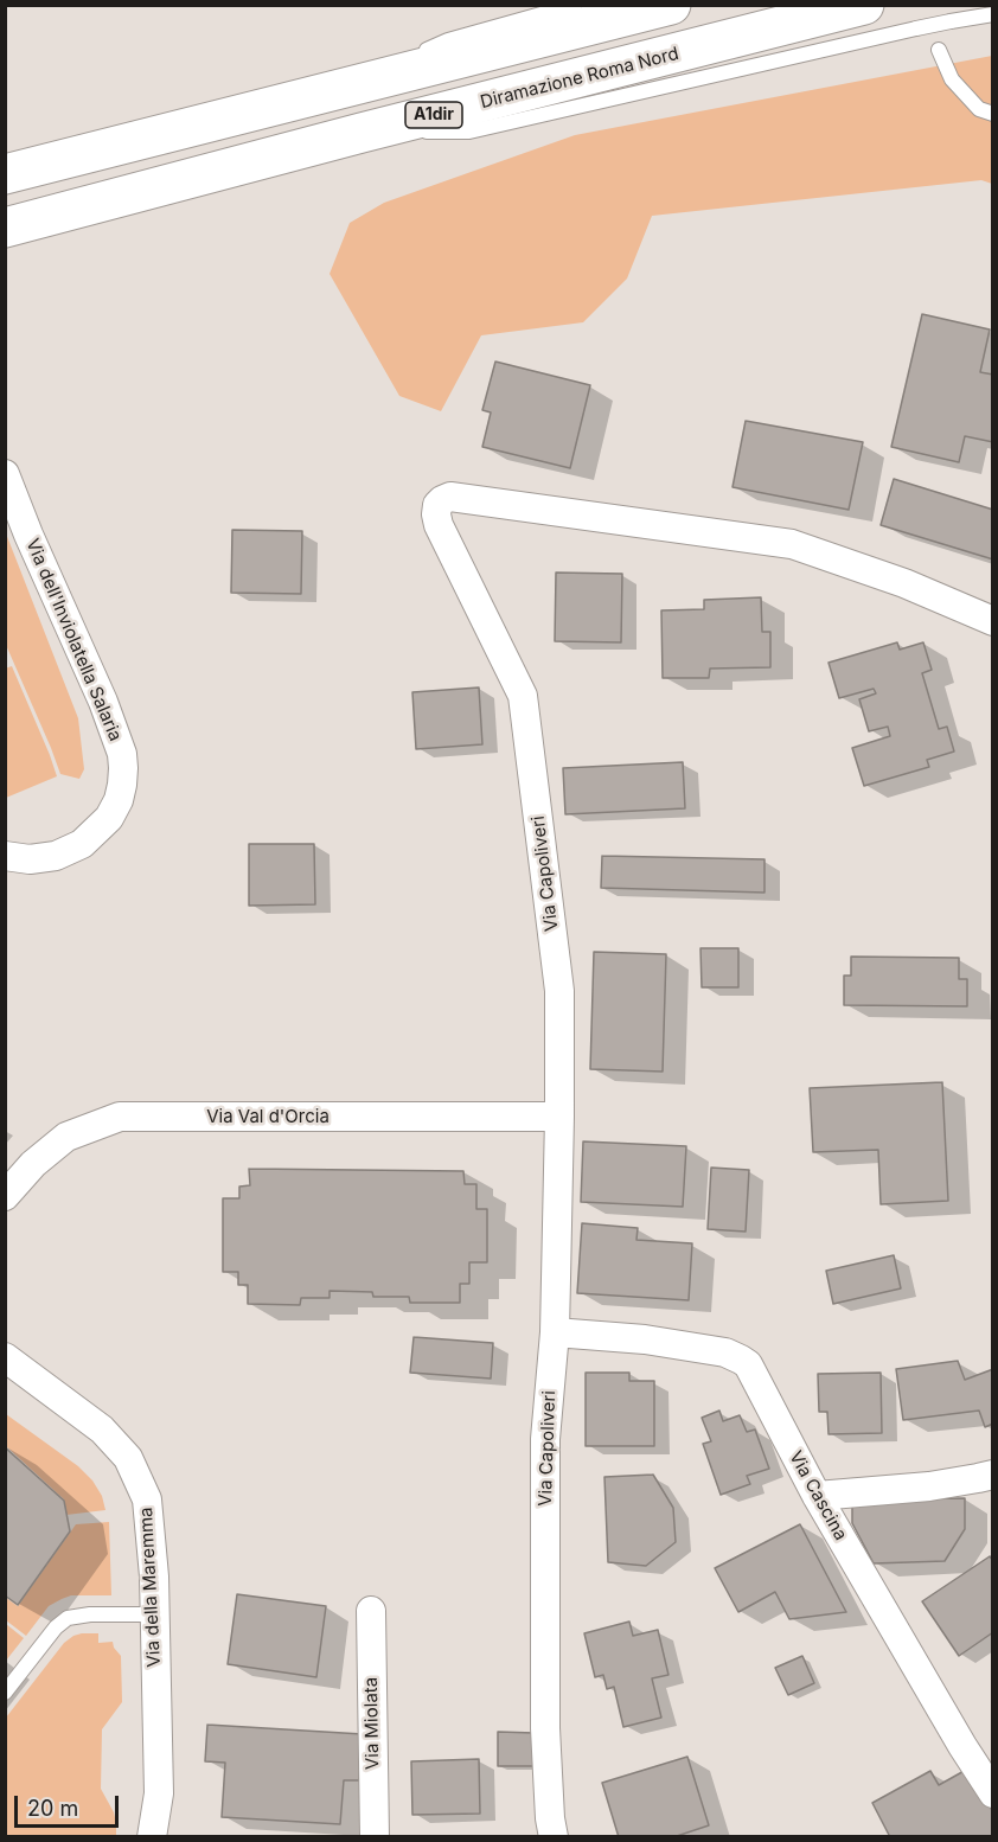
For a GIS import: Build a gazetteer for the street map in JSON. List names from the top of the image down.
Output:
{
  "streets": {
    "highway": ["Diramazione Roma Nord", "A1dir"],
    "street": [
      "Via dell'Inviolatella Salaria",
      "Via Capoliveri",
      "Via Val d'Orcia",
      "Via Cascina",
      "Via della Maremma",
      "Via Miolata"
    ]
  },
  "crossings": [
    ["Via Capoliveri", "Via Val d'Orcia"],
    ["Via Capoliveri", "Via Cascina"]
  ],
  "scale_bar": "20 m"
}
